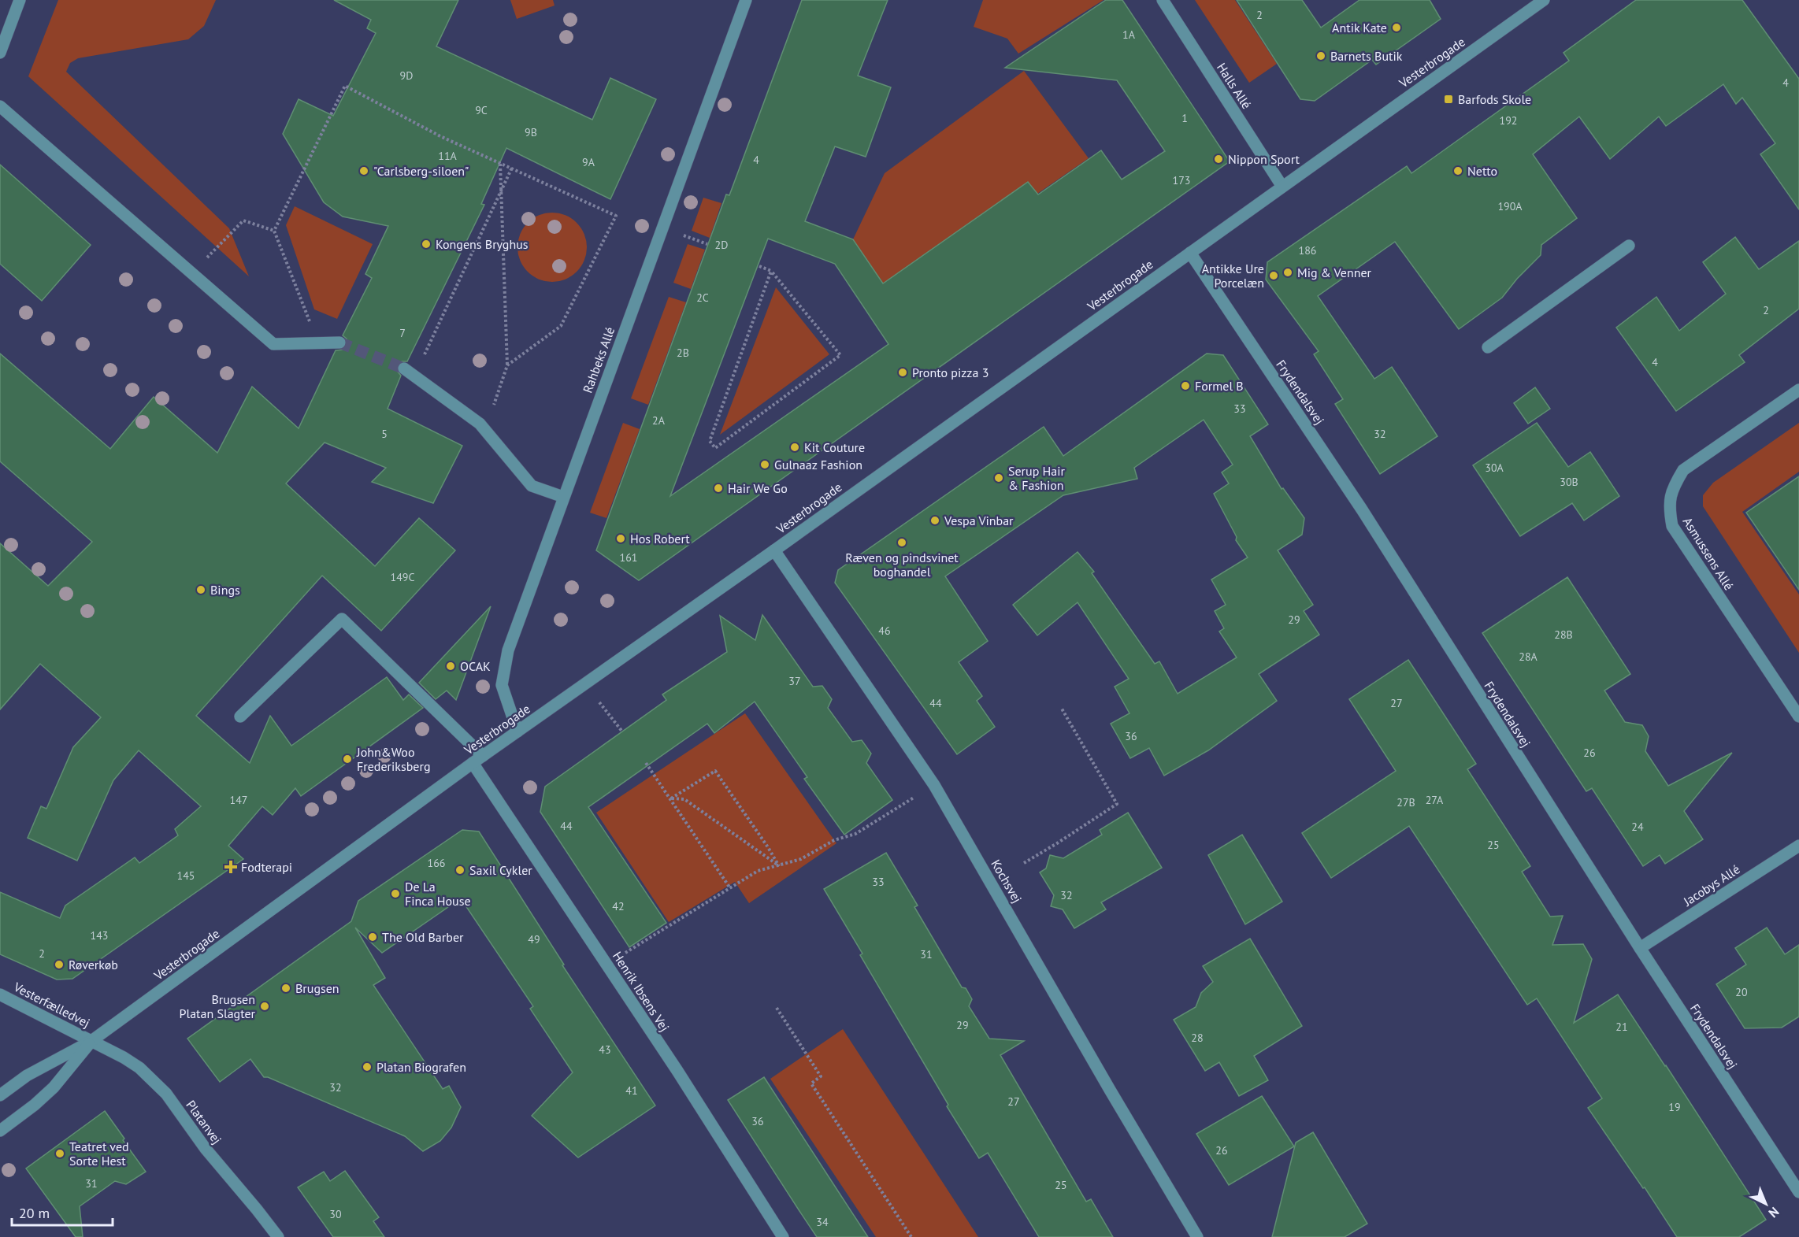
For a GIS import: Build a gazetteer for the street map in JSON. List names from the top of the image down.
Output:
{
  "streets": {
    "street": [
      "Vesterbrogade",
      "Halls Allé",
      "Rahbeks Allé",
      "Frydendalsvej",
      "Asmussens Allé",
      "Kochsvej",
      "Jacobys Allé",
      "Henrik Ibsens Vej",
      "Vesterfælledvej",
      "Platanvej"
    ]
  },
  "crossings": [
    ["Vesterbrogade", "Halls Allé"],
    ["Vesterbrogade", "Rahbeks Allé"],
    ["Vesterbrogade", "Frydendalsvej"],
    ["Vesterbrogade", "Kochsvej"],
    ["Vesterbrogade", "Henrik Ibsens Vej"],
    ["Vesterbrogade", "Vesterfælledvej"],
    ["Vesterbrogade", "Platanvej"],
    ["Frydendalsvej", "Jacobys Allé"],
    ["Vesterfælledvej", "Platanvej"]
  ],
  "places": {
    "other": [
      "Antik Kate",
      "Barnets Butik",
      "Nippon Sport",
      "\"Carlsberg-siloen\"",
      "Netto",
      "Kongens Bryghus",
      "Mig & Venner",
      "Antikke Ure Porcelæn",
      "Pronto pizza 3",
      "Formel B",
      "Kit Couture",
      "Gulnaaz Fashion",
      "Serup Hair & Fashion",
      "Hair We Go",
      "Vespa Vinbar",
      "Hos Robert",
      "Ræven og pindsvinet boghandel",
      "Bings",
      "OCAK",
      "John&Woo Frederiksberg",
      "Saxil Cykler",
      "De La Finca House",
      "The Old Barber",
      "Røverkøb",
      "Brugsen",
      "Brugsen Platan Slagter",
      "Platan Biografen",
      "Teatret ved Sorte Hest"
    ],
    "transit": ["Barfods Skole"],
    "health": ["Fodterapi"]
  },
  "house_numbers": [
    "2",
    "1A",
    "9D",
    "4",
    "9C",
    "1",
    "192",
    "9B",
    "11A",
    "4",
    "9A",
    "173",
    "190A",
    "2D",
    "186",
    "2C",
    "2",
    "7",
    "2B",
    "4",
    "33",
    "2A",
    "5",
    "32",
    "30A",
    "30B",
    "161",
    "149C",
    "29",
    "46",
    "28B",
    "28A",
    "37",
    "44",
    "27",
    "36",
    "26",
    "147",
    "27A",
    "27B",
    "44",
    "24",
    "25",
    "166",
    "145",
    "33",
    "32",
    "42",
    "143",
    "49",
    "2",
    "31",
    "20",
    "29",
    "21",
    "28",
    "43",
    "32",
    "41",
    "27",
    "19",
    "36",
    "26",
    "31",
    "25",
    "30",
    "34"
  ],
  "scale_bar": "20 m",
  "north": "bottom right"
}
